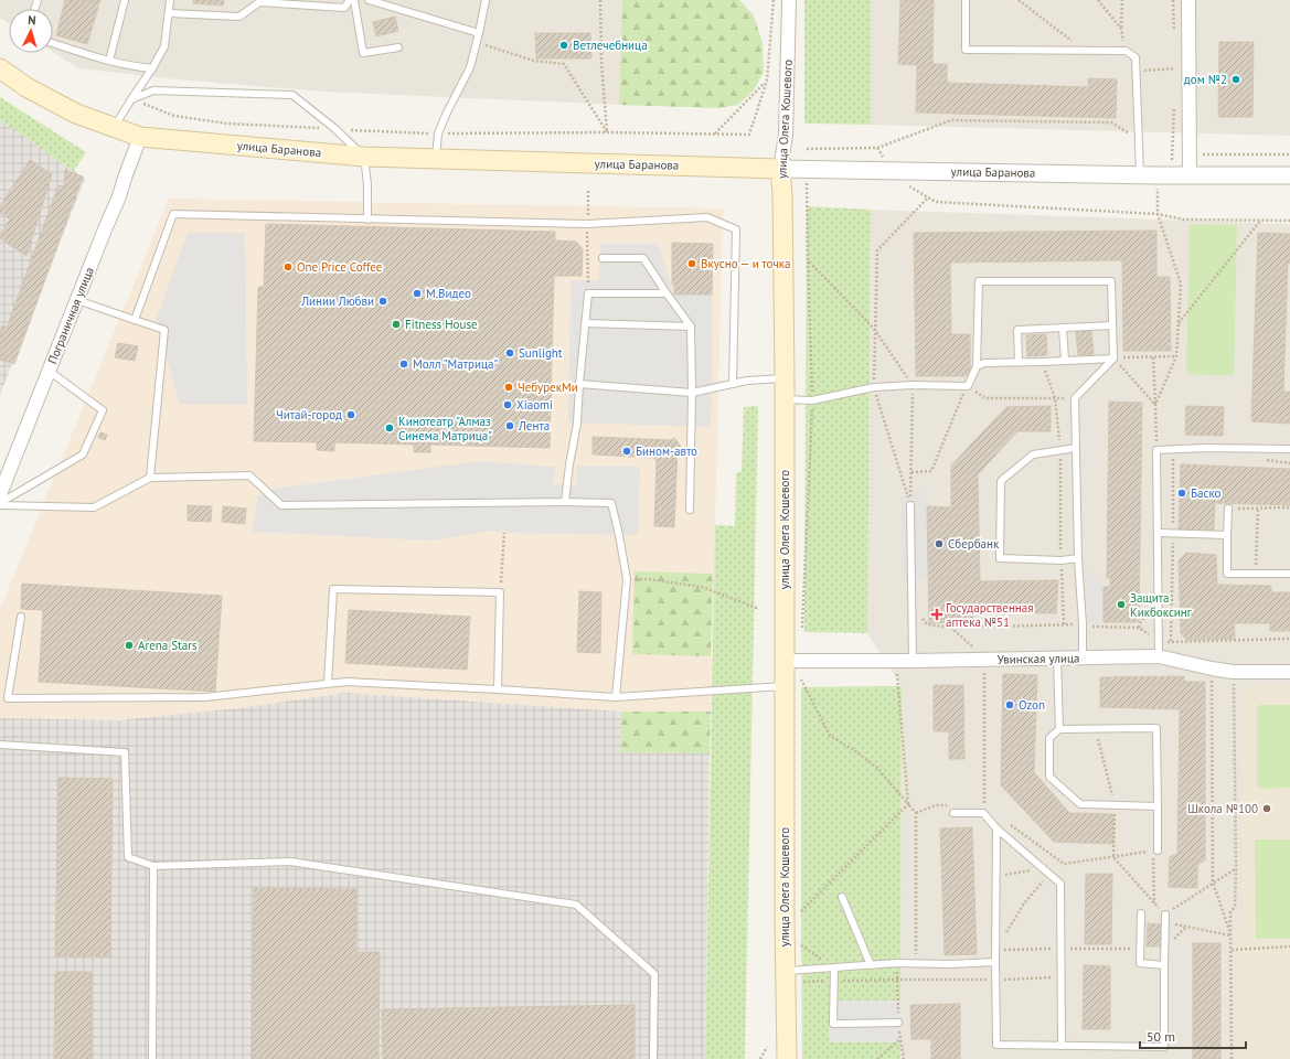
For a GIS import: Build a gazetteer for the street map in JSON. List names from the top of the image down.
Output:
{
  "streets": {
    "main road": ["улица Олега Кошевого", "улица Баранова"],
    "street": ["Пограничная улица", "Увинская улица"]
  },
  "crossings": [
    ["улица Олега Кошевого", "улица Баранова"],
    ["улица Олега Кошевого", "Увинская улица"],
    ["улица Баранова", "Пограничная улица"]
  ],
  "places": {
    "other": [
      "Ветлечебница",
      "дом №2",
      "Вкусно — и точка",
      "One Price Coffee",
      "М.Видео",
      "Линии Любви",
      "Fitness House",
      "Sunlight",
      "Молл \"Матрица\"",
      "ЧебурекМи",
      "Xiaomi",
      "Читай-город",
      "Лента",
      "Кинотеатр \"Алмаз Синема Матрица\"",
      "Бином-авто",
      "Баско",
      "Сбербанк",
      "Защита Кикбоксинг",
      "Arena Stars",
      "Ozon",
      "Школа №100"
    ],
    "health": ["Государственная аптека №51"]
  },
  "scale_bar": "50 m",
  "north": "top"
}
